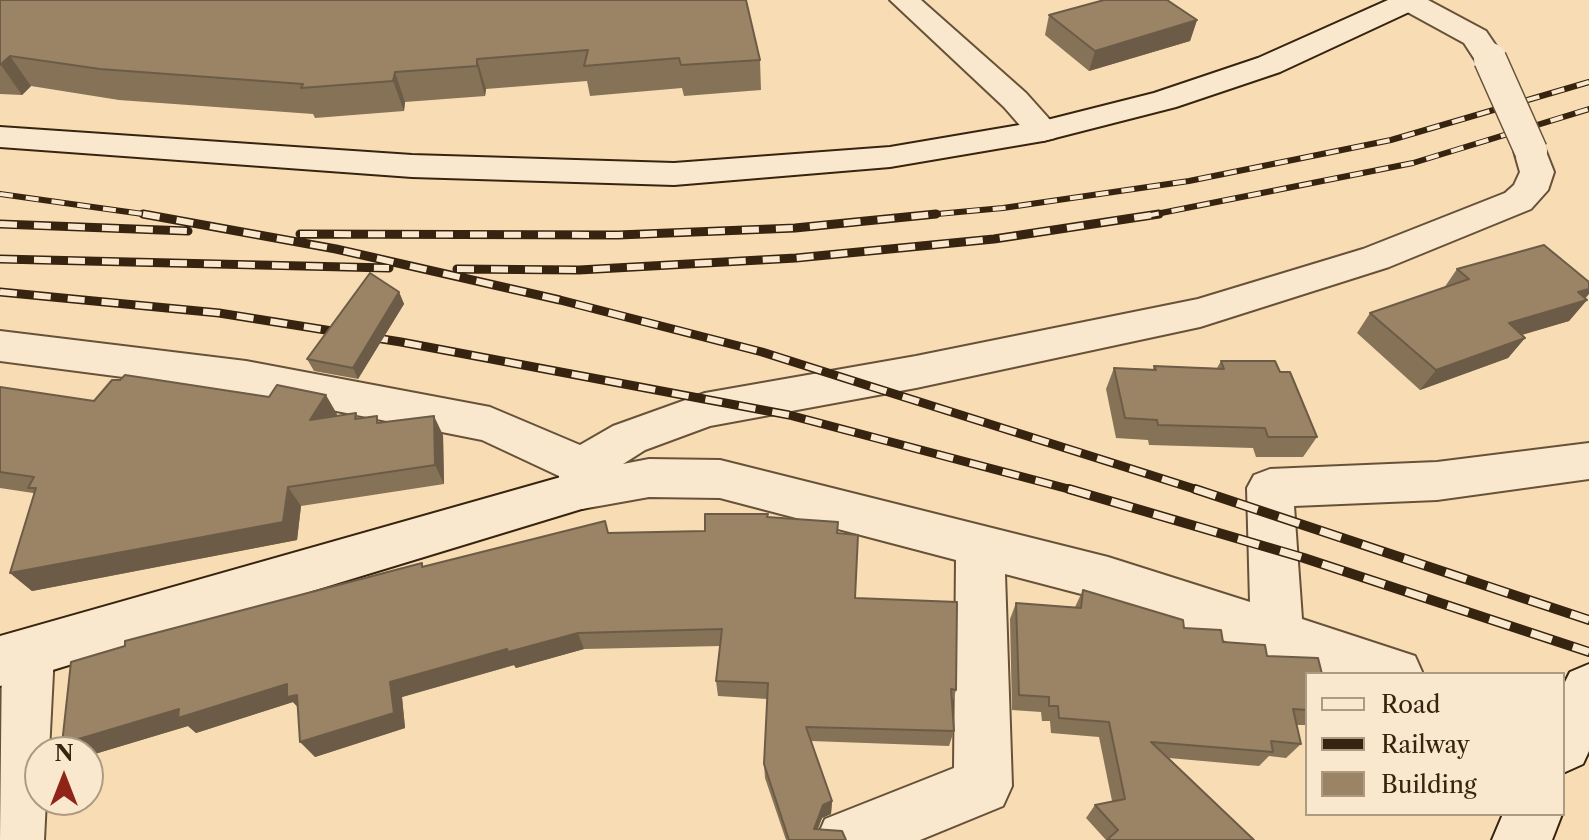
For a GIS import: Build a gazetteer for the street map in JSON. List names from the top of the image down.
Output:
{
  "legend": ["Road", "Railway", "Building"],
  "north": "top"
}
